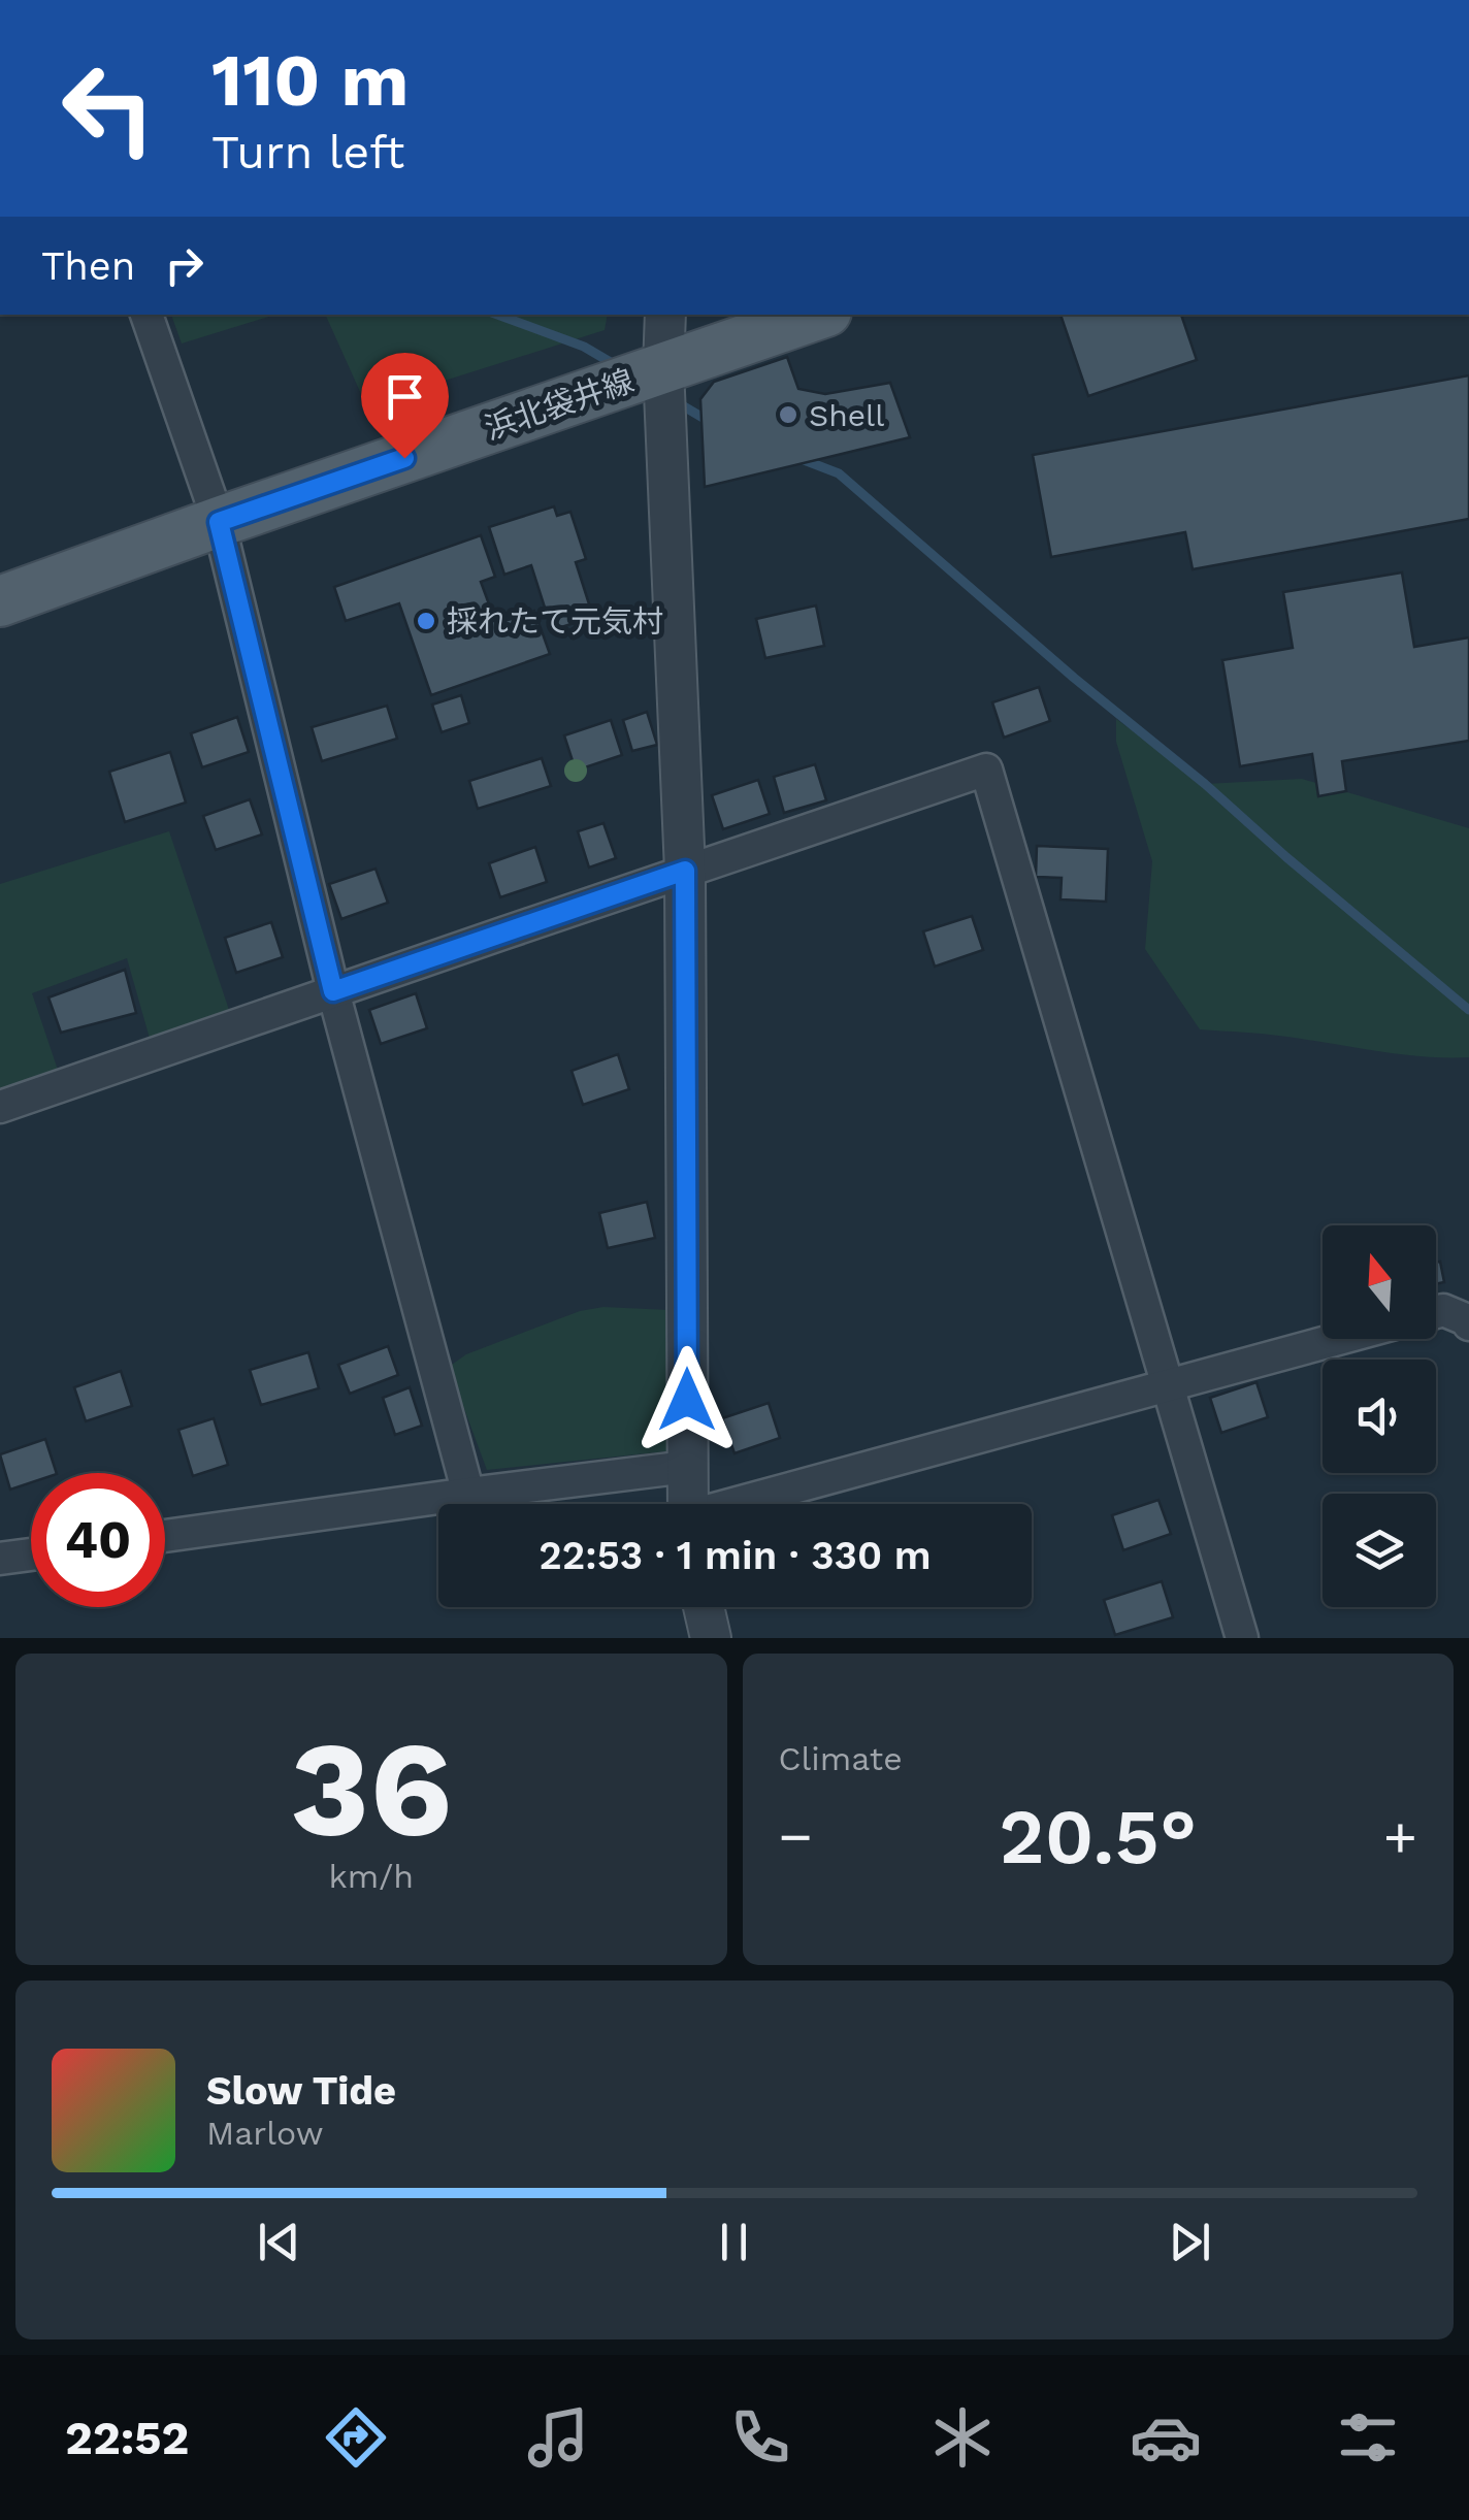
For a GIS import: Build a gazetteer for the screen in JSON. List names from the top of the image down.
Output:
{
  "streets": {
    "main road": ["浜北袋井線"]
  },
  "places": ["Shell", "採れたて元気村"],
  "north": "top",
  "page": {
    "turn": ["110 m", "Turn left"],
    "then": "Then",
    "limit": "40",
    "trip": "22:53 · 1 min · 330 m",
    "tile": [
      ["36", "km/h"],
      "Climate"
    ],
    "heat": ["−", "20.5°", "+"],
    "song": ["Slow Tide", "Marlow"],
    "tabs": "22:52"
  }
}
